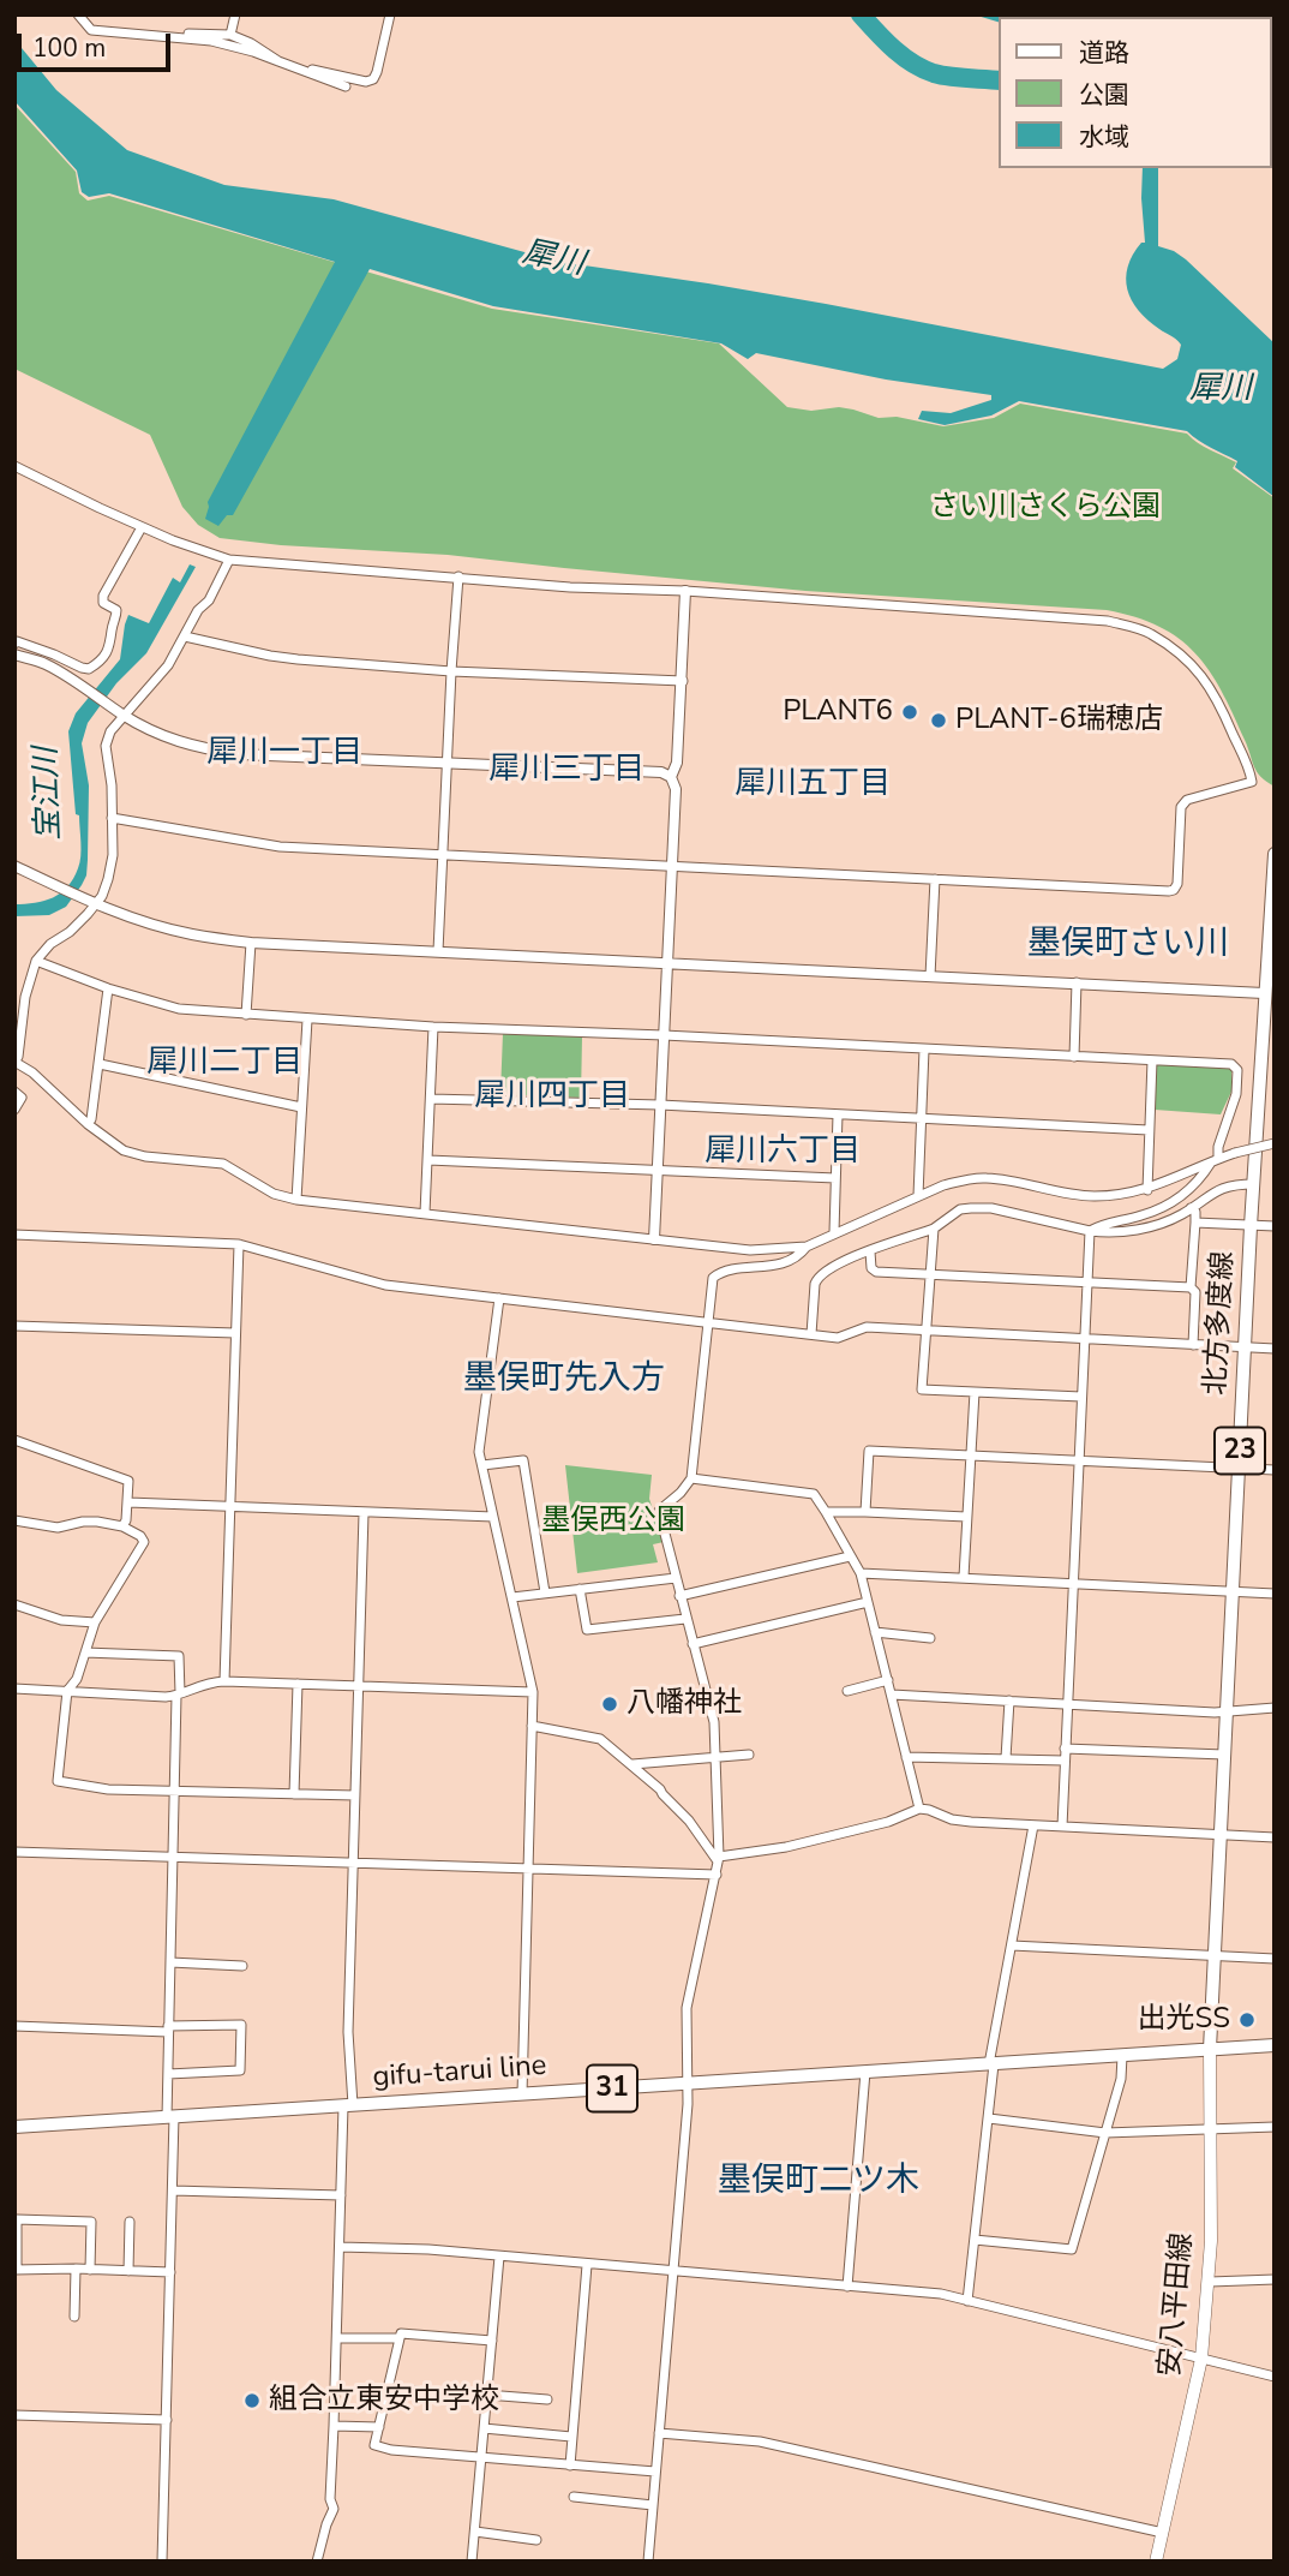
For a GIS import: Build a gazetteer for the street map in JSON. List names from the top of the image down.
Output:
{
  "streets": {
    "main road": [
      "北方多度線",
      "23",
      "gifu-tarui line",
      "31",
      "安八平田線"
    ]
  },
  "crossings": [
    ["北方多度線", "gifu-tarui line"],
    ["北方多度線", "安八平田線"],
    ["gifu-tarui line", "安八平田線"]
  ],
  "districts": [
    "犀川一丁目",
    "犀川三丁目",
    "犀川五丁目",
    "墨俣町さい川",
    "犀川二丁目",
    "犀川四丁目",
    "犀川六丁目",
    "墨俣町先入方",
    "墨俣町二ツ木"
  ],
  "water": ["犀川", "宝江川"],
  "parks": ["さい川さくら公園", "墨俣西公園"],
  "places": [
    "PLANT6",
    "PLANT-6瑞穂店",
    "八幡神社",
    "出光SS",
    "組合立東安中学校"
  ],
  "legend": ["道路", "公園", "水域"],
  "scale_bar": "100 m"
}
